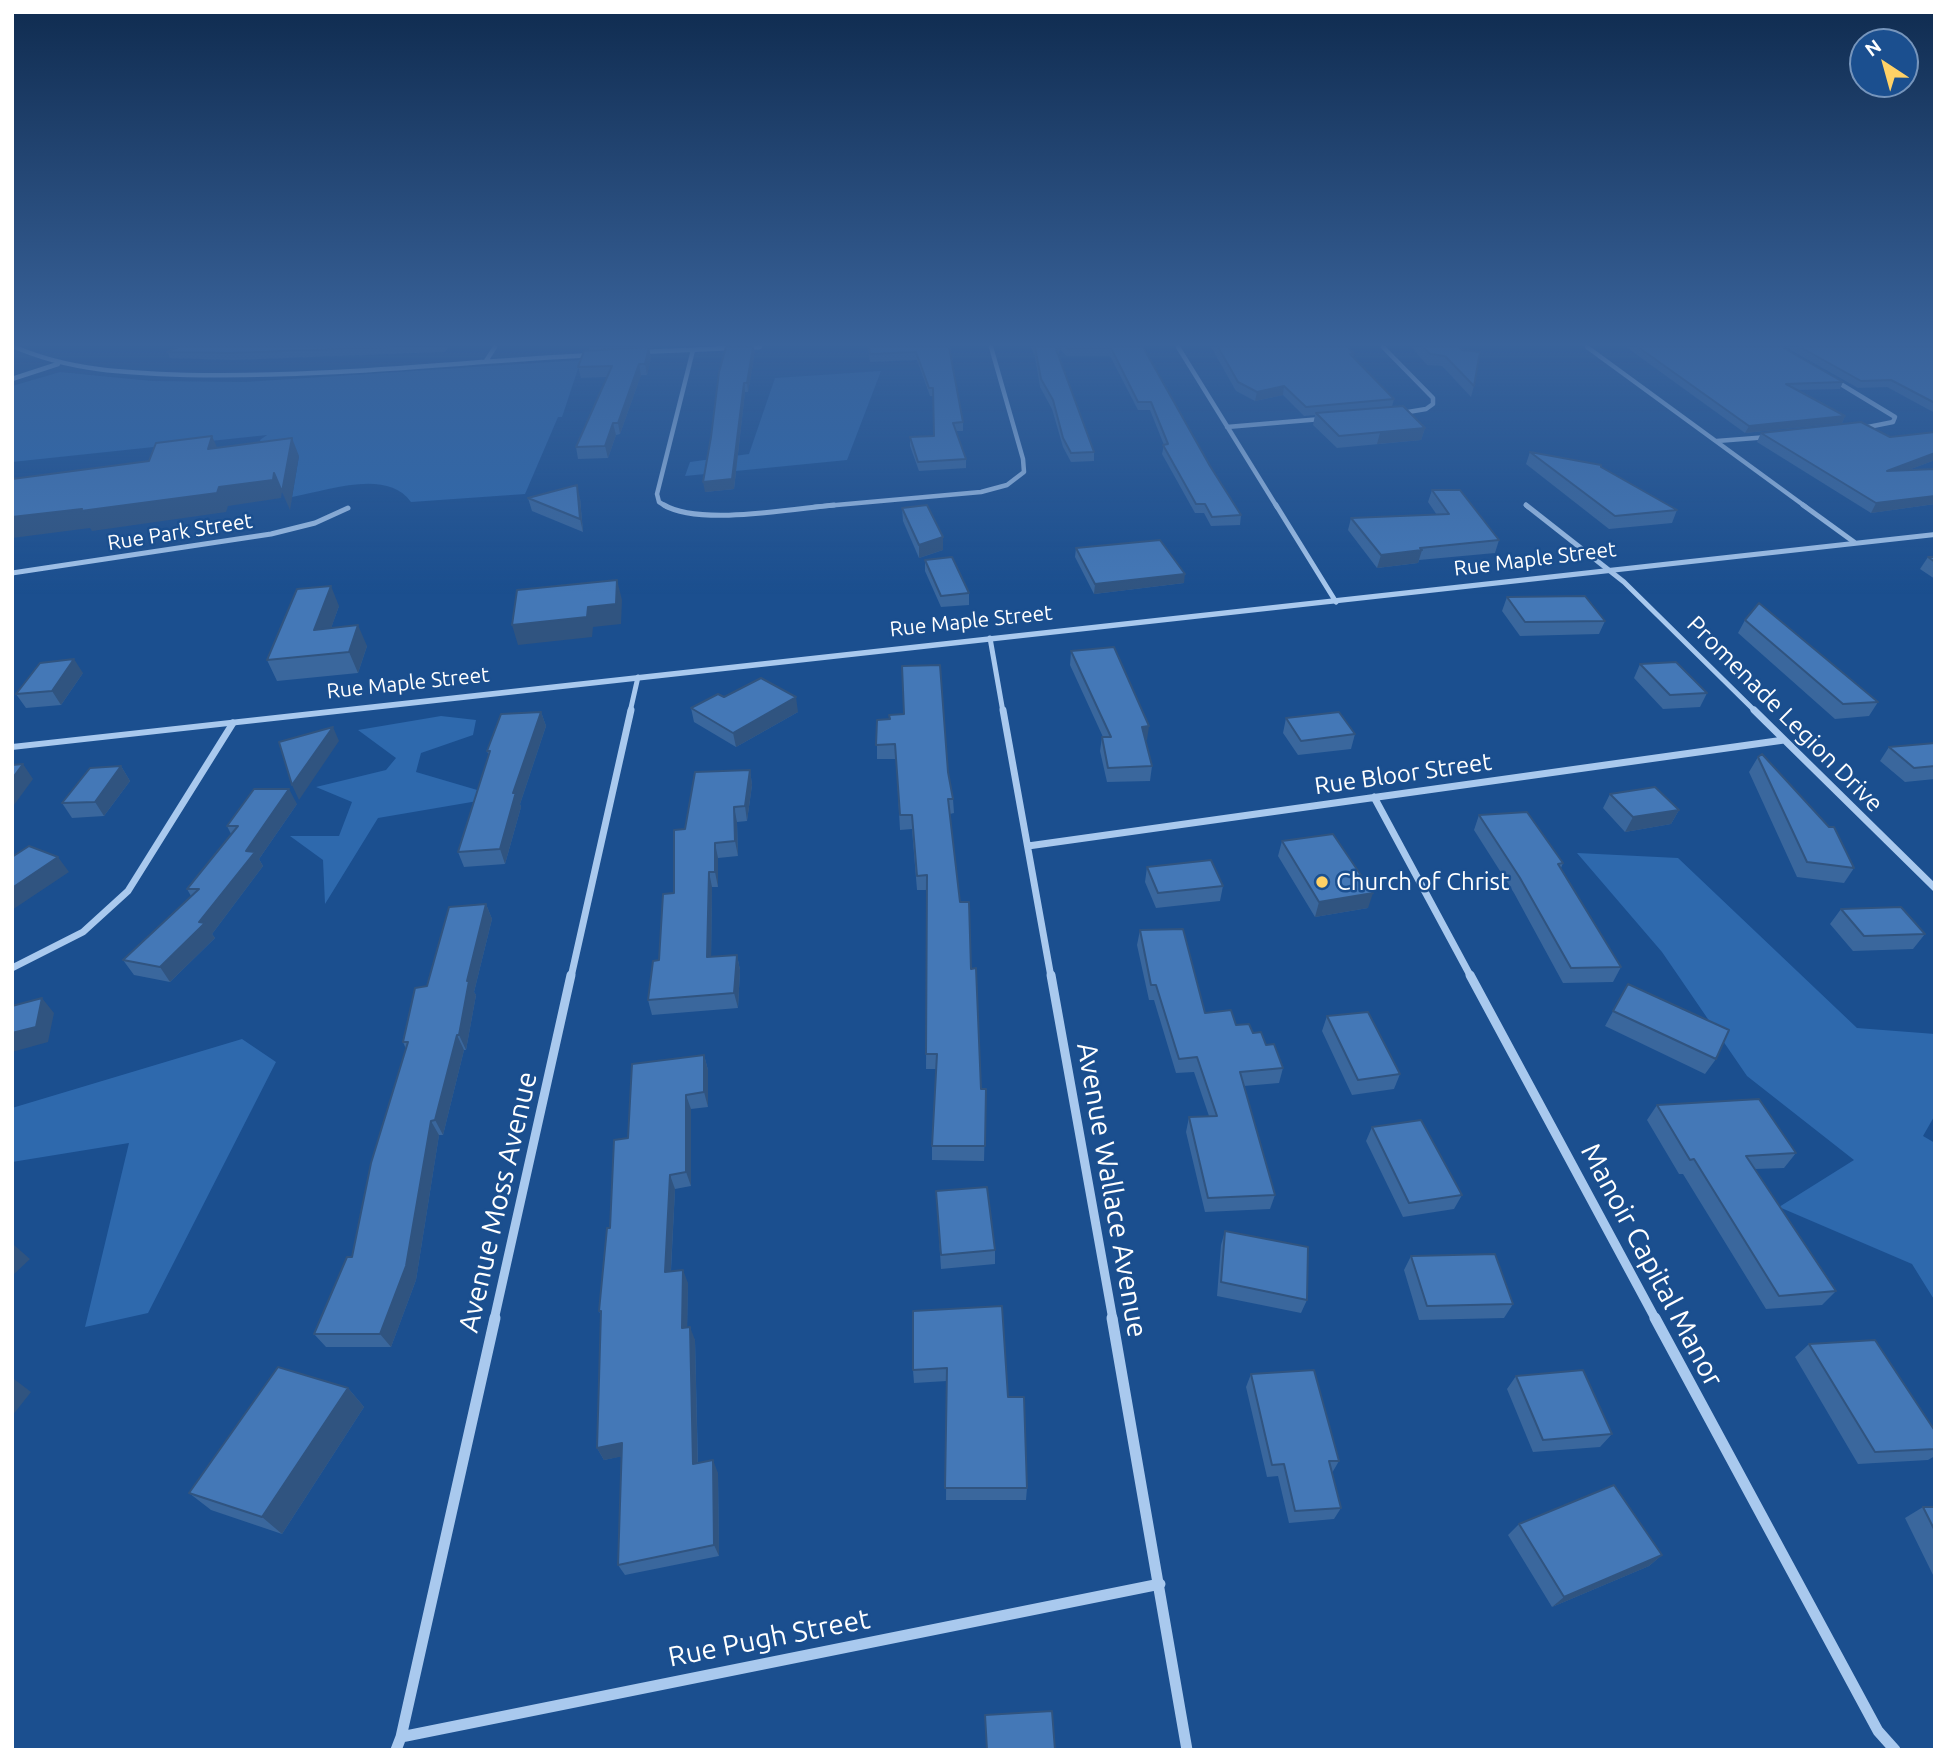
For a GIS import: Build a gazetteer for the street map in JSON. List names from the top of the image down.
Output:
{
  "streets": {
    "street": [
      "Rue Park Street",
      "Rue Maple Street",
      "Promenade Legion Drive",
      "Rue Bloor Street",
      "Avenue Wallace Avenue",
      "Avenue Moss Avenue",
      "Manoir Capital Manor",
      "Rue Pugh Street"
    ]
  },
  "crossings": [
    ["Rue Maple Street", "Promenade Legion Drive"],
    ["Rue Maple Street", "Avenue Wallace Avenue"],
    ["Rue Maple Street", "Avenue Moss Avenue"],
    ["Promenade Legion Drive", "Rue Bloor Street"],
    ["Rue Bloor Street", "Avenue Wallace Avenue"],
    ["Rue Bloor Street", "Manoir Capital Manor"],
    ["Avenue Wallace Avenue", "Rue Pugh Street"],
    ["Avenue Moss Avenue", "Rue Pugh Street"]
  ],
  "places": ["Church of Christ"],
  "north": "top left"
}
